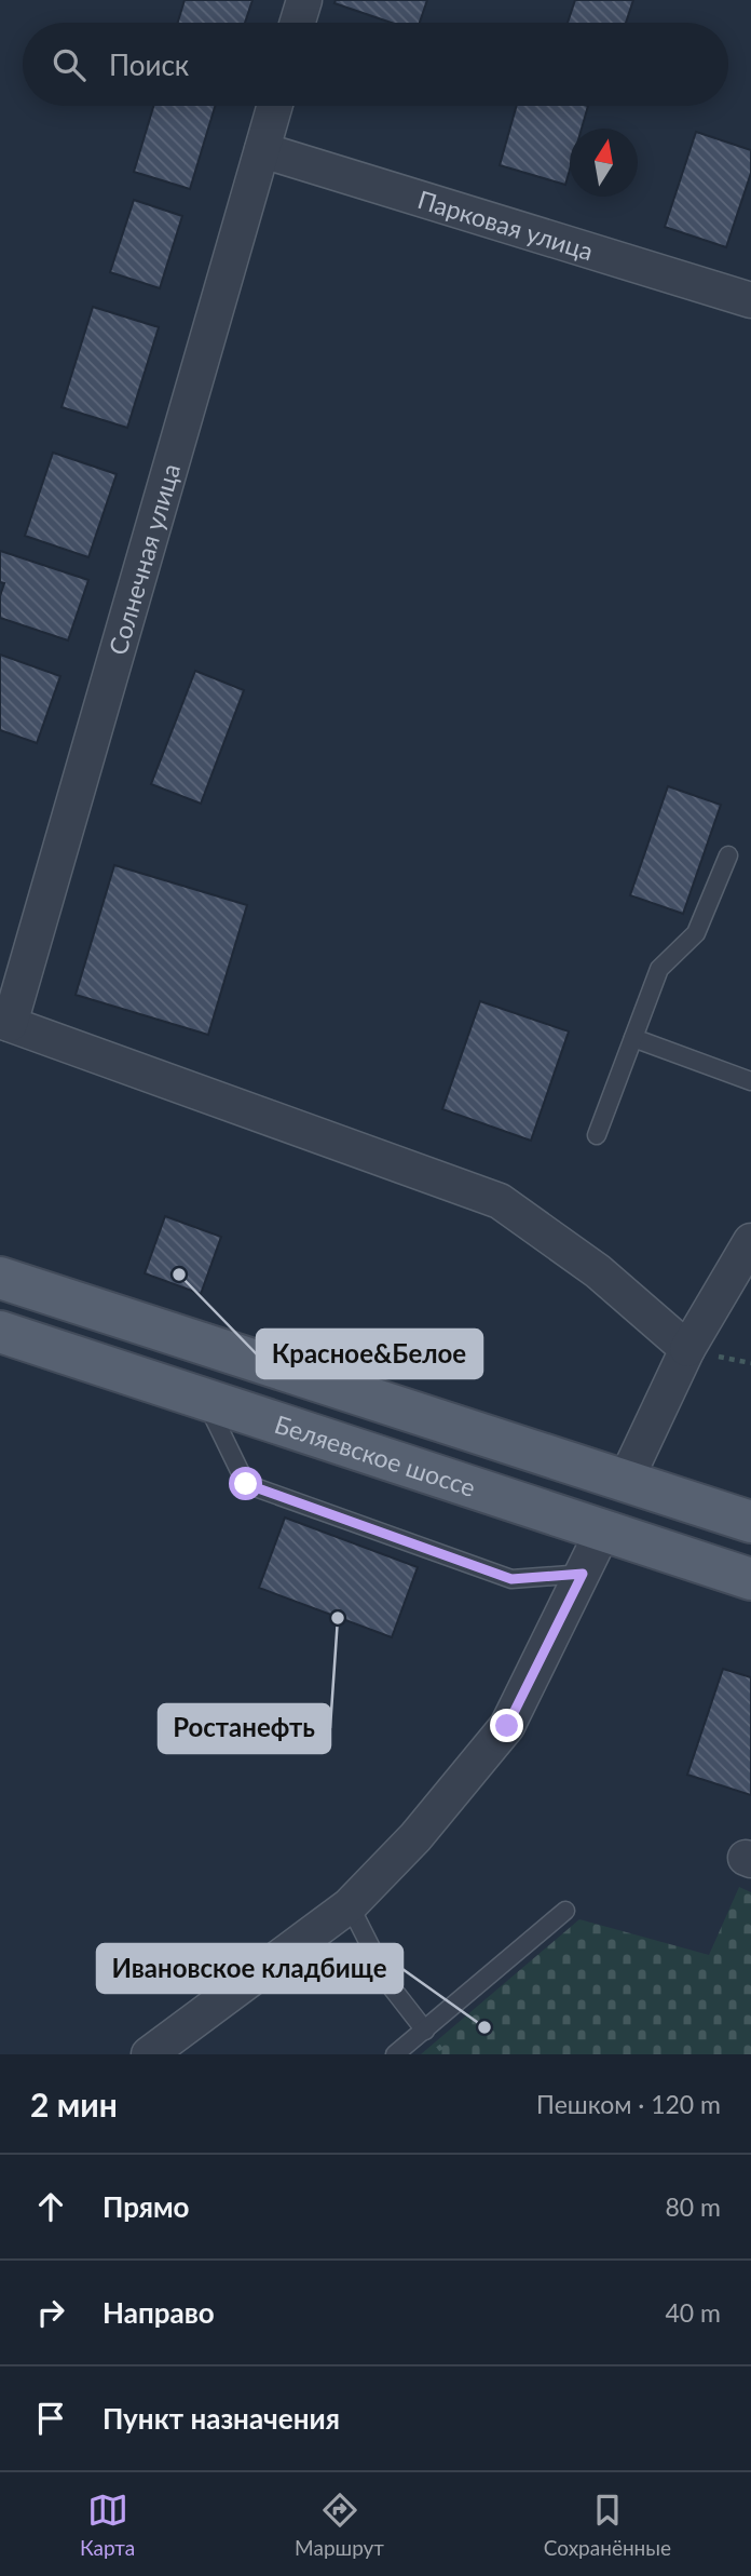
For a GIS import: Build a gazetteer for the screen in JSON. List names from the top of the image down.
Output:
{
  "streets": {
    "main road": ["Беляевское шоссе"],
    "street": ["Парковая улица", "Солнечная улица"]
  },
  "crossings": [
    ["Парковая улица", "Солнечная улица"]
  ],
  "places": ["Красное&Белое", "Ростанефть", "Ивановское кладбище"],
  "north": "top",
  "page": {
    "search": "Поиск",
    "heading": ["2 мин", "Пешком · 120 m"],
    "list": [
      ["Прямо", "80 m"],
      ["Направо", "40 m"],
      "Пункт назначения"
    ],
    "nav": ["Карта", "Маршрут", "Сохранённые"]
  }
}
